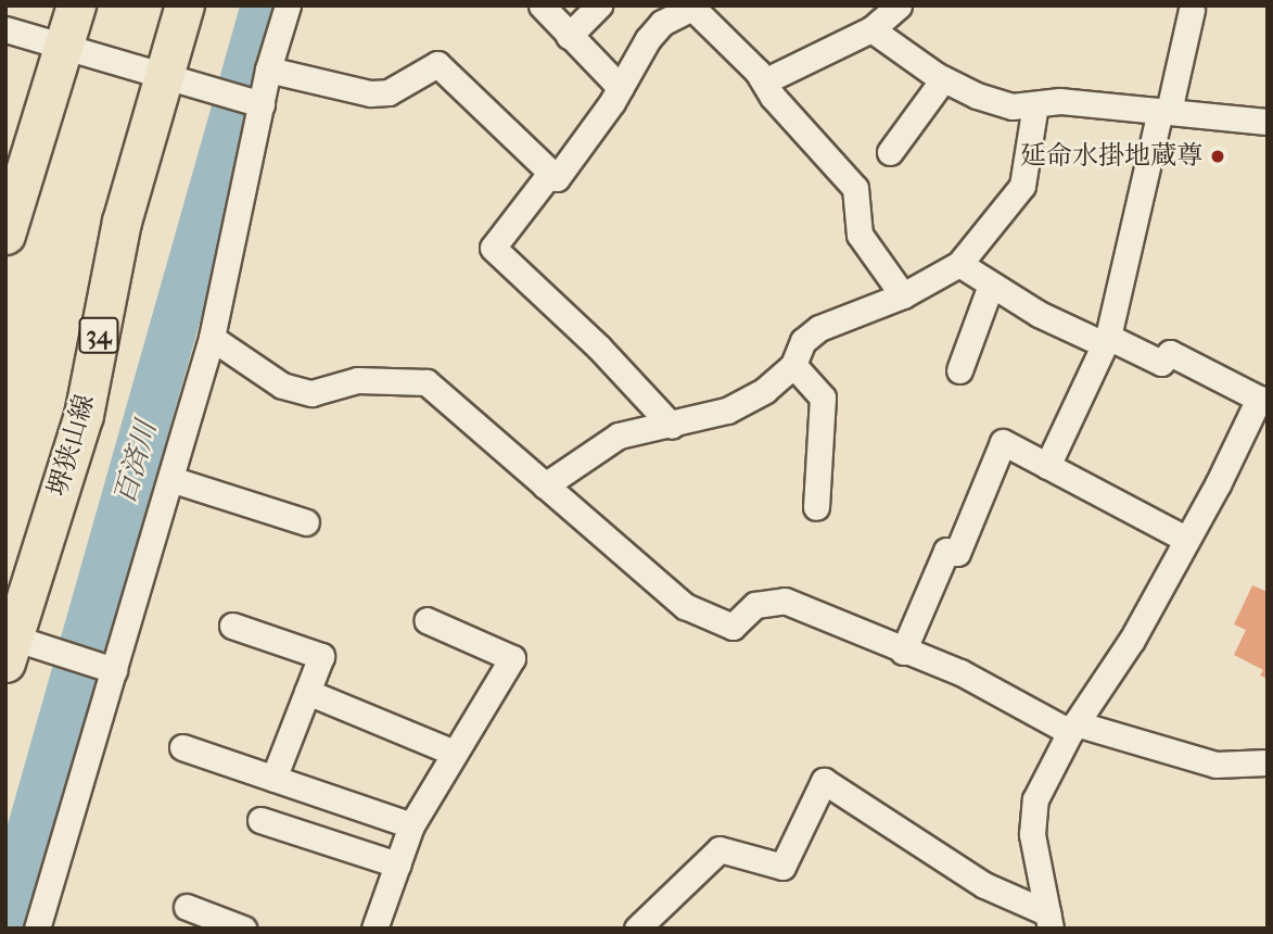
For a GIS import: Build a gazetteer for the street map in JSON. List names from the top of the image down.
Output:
{
  "streets": {
    "main road": ["34", "堺狭山線"]
  },
  "water": ["百済川"],
  "places": ["延命水掛地蔵尊"]
}
